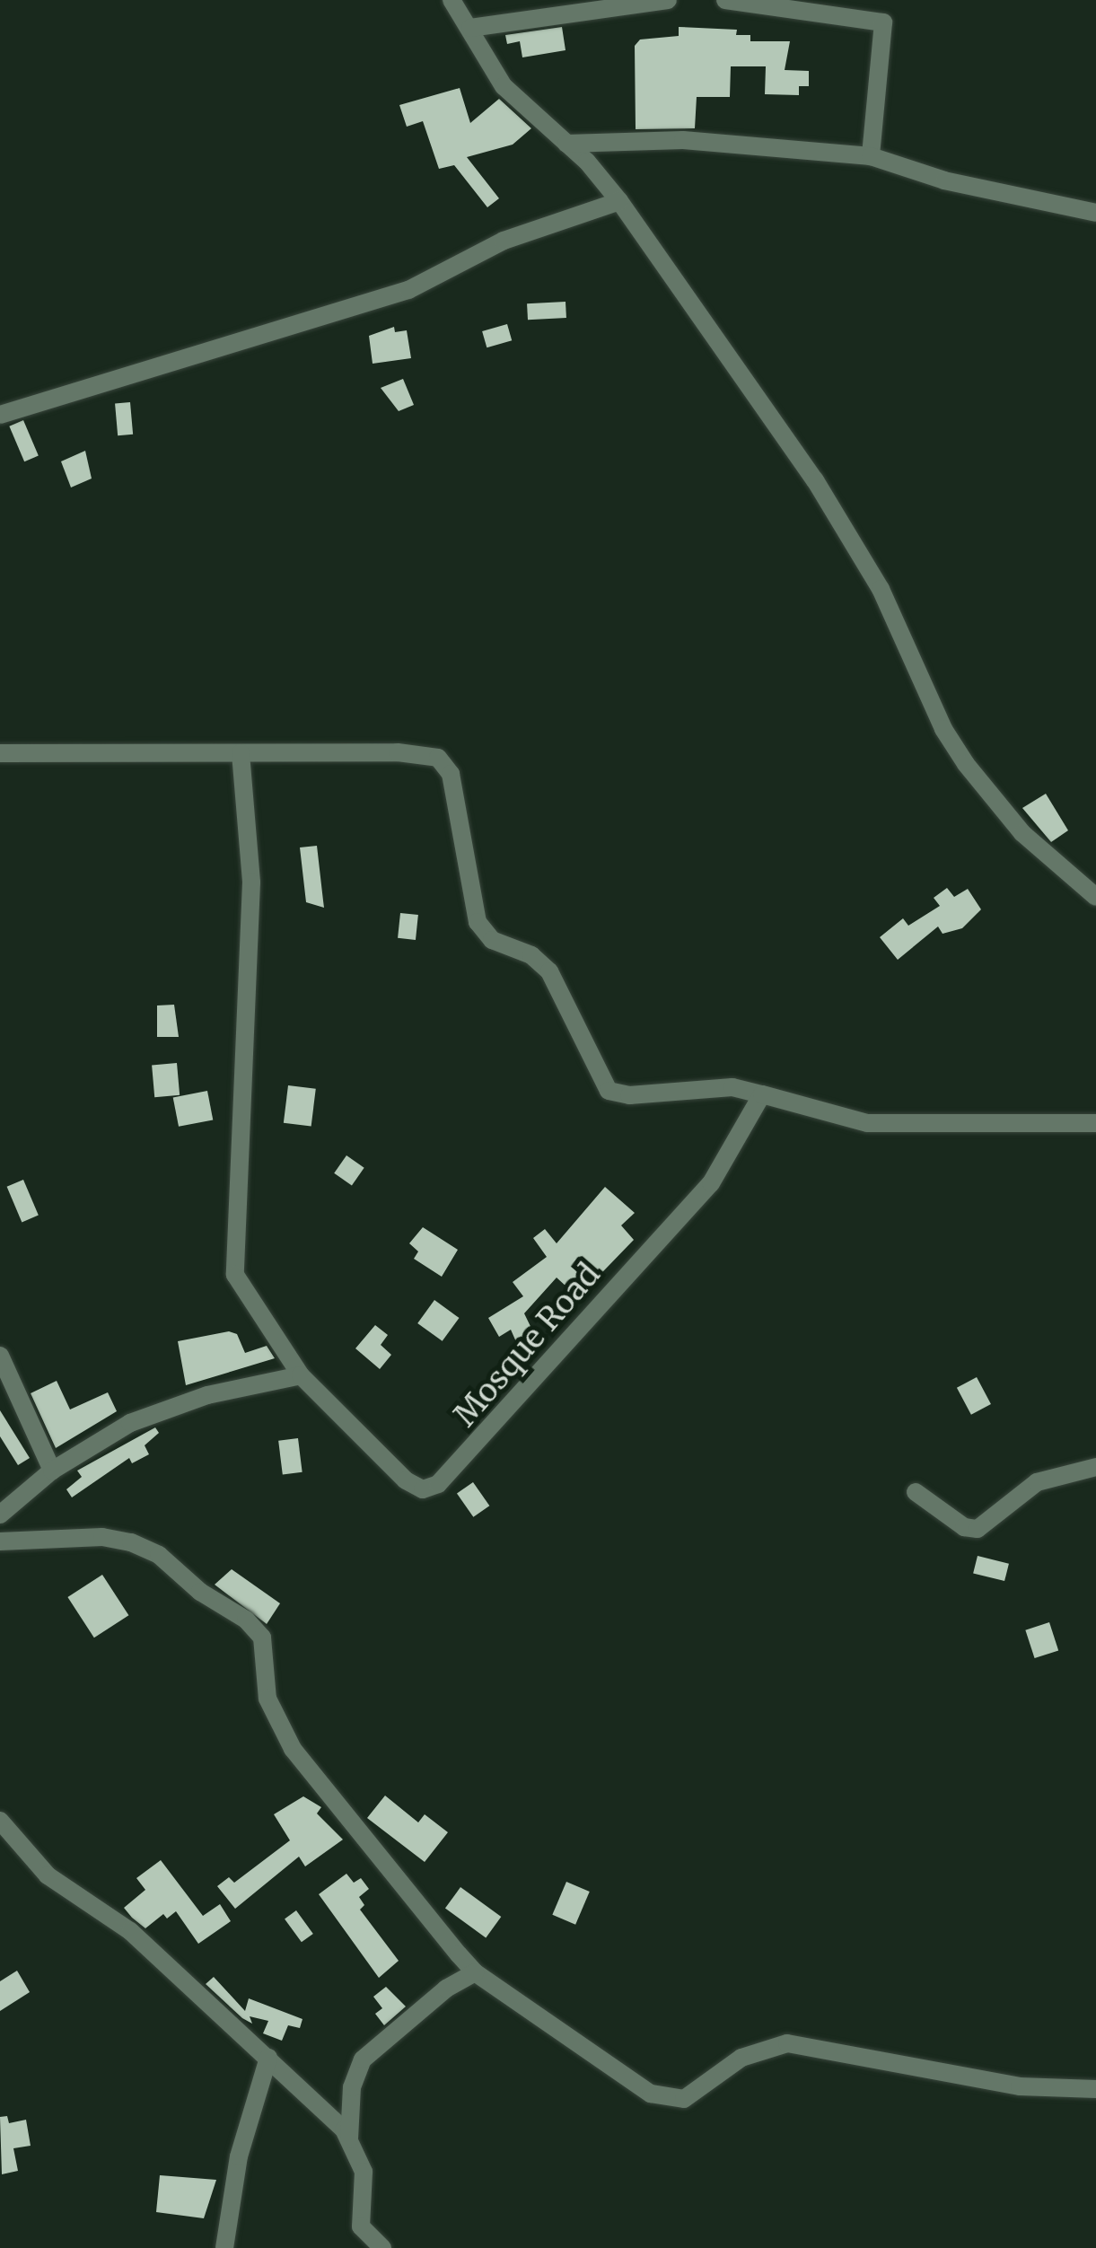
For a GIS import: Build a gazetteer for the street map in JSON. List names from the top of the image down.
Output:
{
  "streets": {
    "street": ["Mosque Road"]
  }
}
